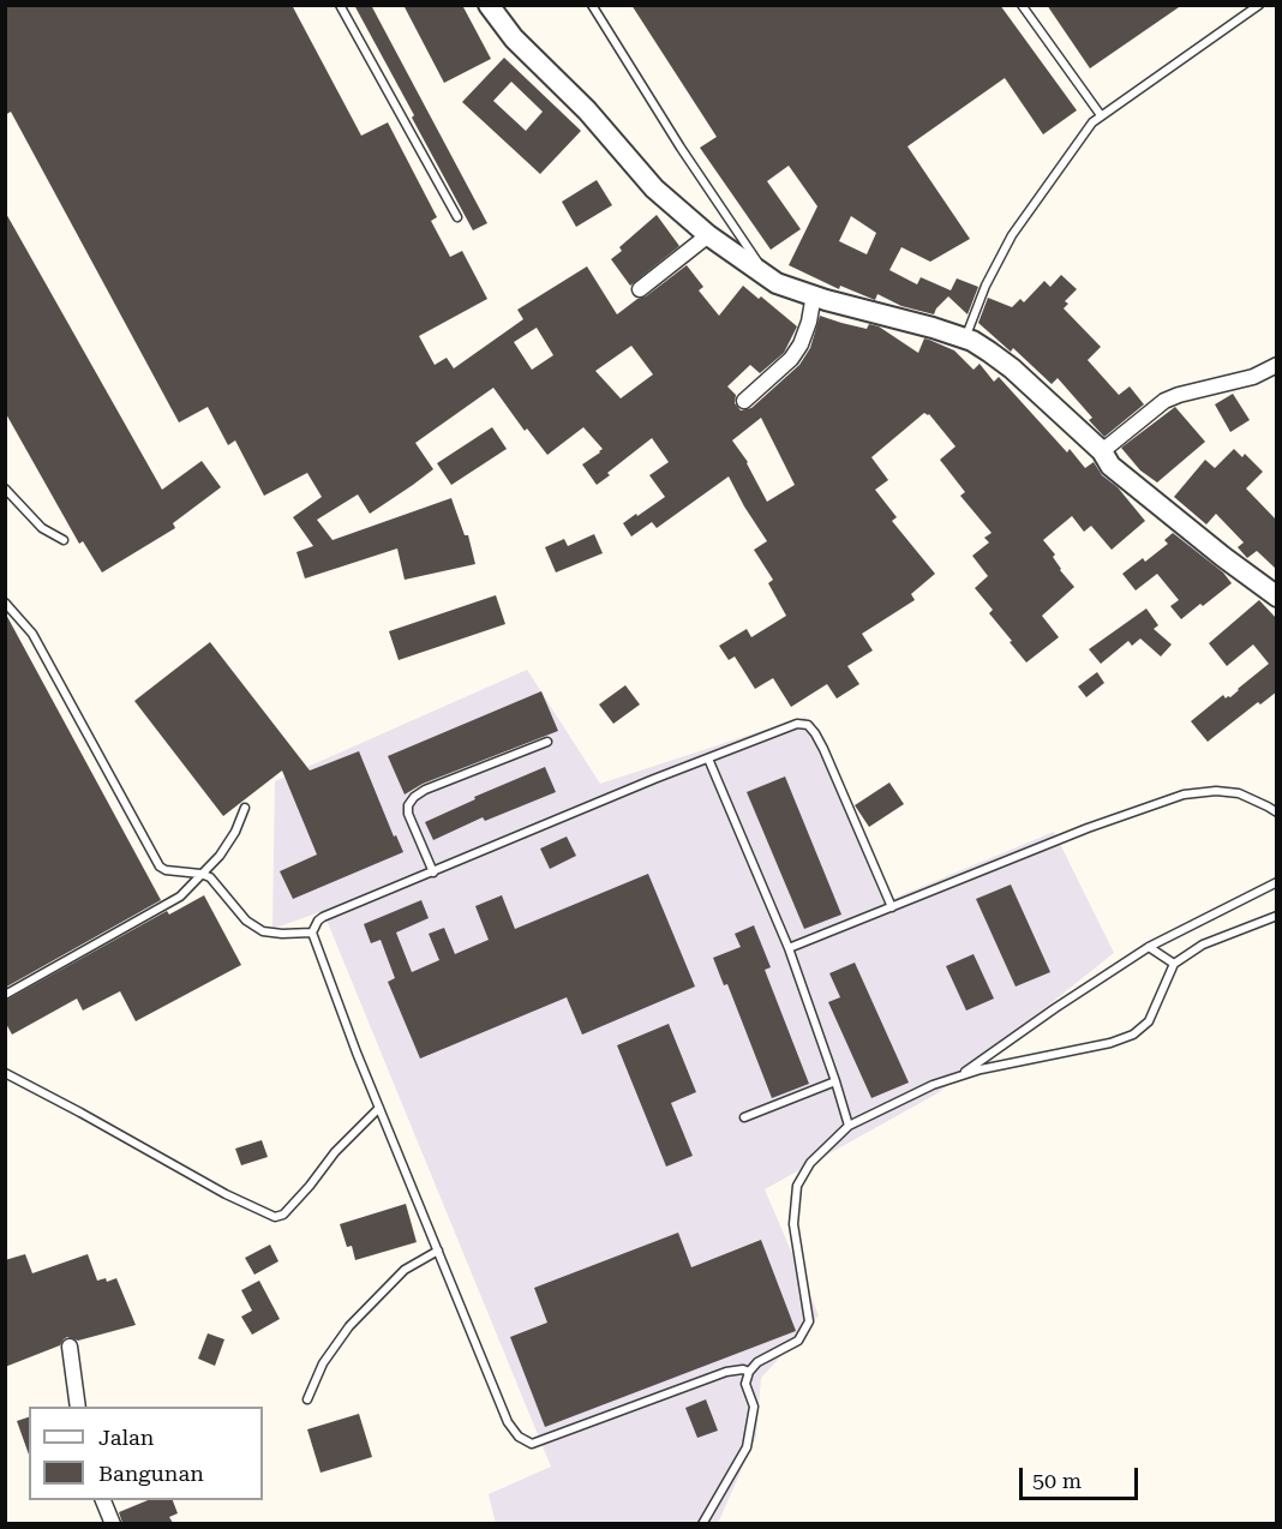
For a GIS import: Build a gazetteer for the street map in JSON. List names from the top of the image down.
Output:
{
  "legend": ["Jalan", "Bangunan"],
  "scale_bar": "50 m"
}
